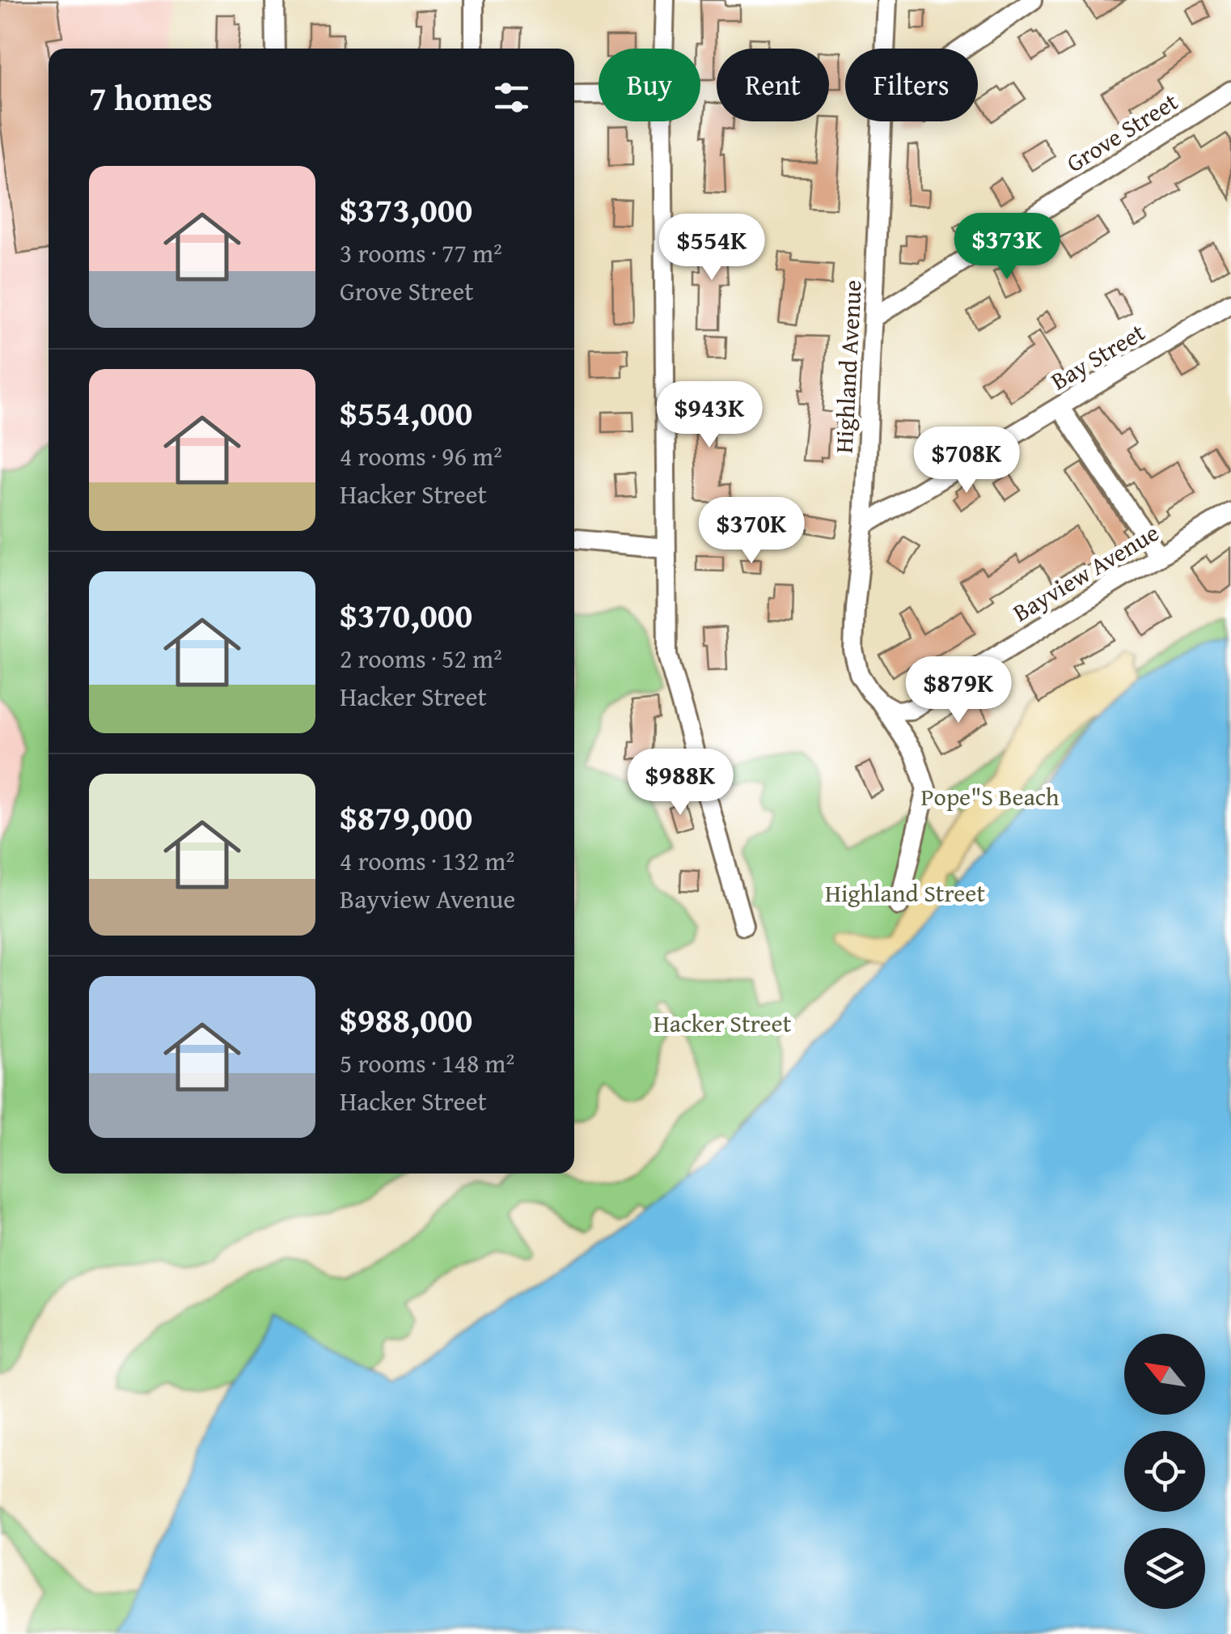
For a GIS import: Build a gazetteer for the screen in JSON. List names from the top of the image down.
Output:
{
  "streets": {
    "street": [
      "Grove Street",
      "Bay Street",
      "Highland Avenue",
      "Bayview Avenue"
    ]
  },
  "crossings": [
    ["Grove Street", "Highland Avenue"],
    ["Bay Street", "Highland Avenue"],
    ["Highland Avenue", "Bayview Avenue"]
  ],
  "parks": ["Pope\"S Beach", "Highland Street", "Hacker Street"],
  "north": "top left",
  "page": {
    "chip": ["Buy", "Rent", "Filters"],
    "heading": "7 homes",
    "list": [
      {
        "name": "$373,000",
        "note": "3 rooms · 77 m² · Grove Street"
      },
      {
        "name": "$554,000",
        "note": "4 rooms · 96 m² · Hacker Street"
      },
      {
        "name": "$370,000",
        "note": "2 rooms · 52 m² · Hacker Street"
      },
      {
        "name": "$879,000",
        "note": "4 rooms · 132 m² · Bayview Avenue"
      },
      {
        "name": "$988,000",
        "note": "5 rooms · 148 m² · Hacker Street"
      }
    ],
    "price": [
      "$373K",
      "$554K",
      "$943K",
      "$708K",
      "$370K",
      "$879K",
      "$988K"
    ]
  }
}
